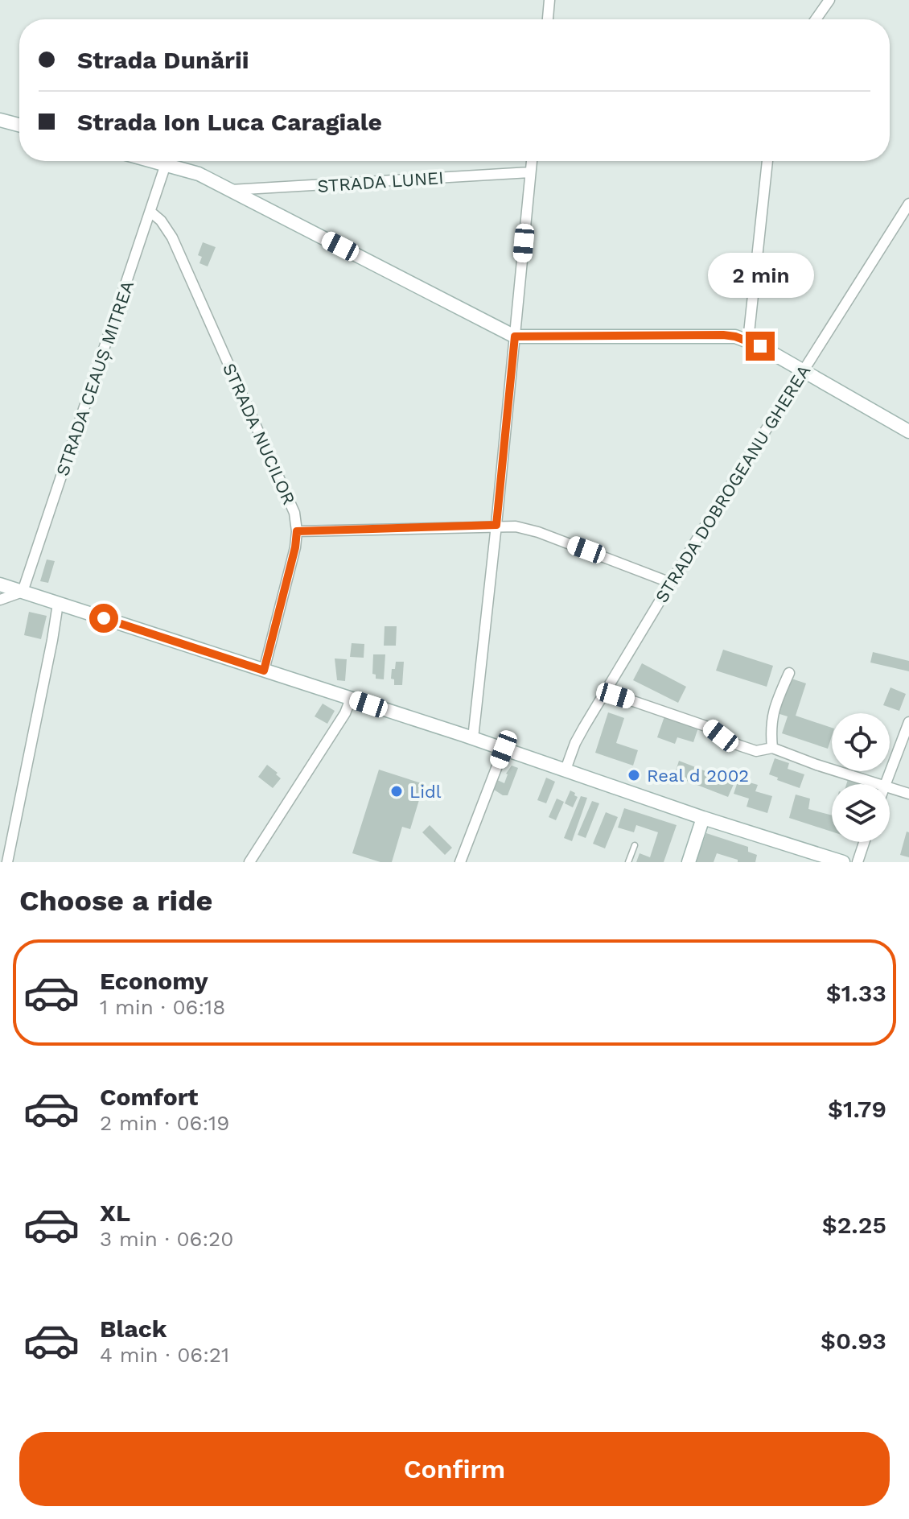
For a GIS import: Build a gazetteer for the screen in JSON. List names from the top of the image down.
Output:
{
  "streets": {
    "street": [
      "STRADA LUNEI",
      "STRADA CEAUȘ MITREA",
      "STRADA NUCILOR",
      "STRADA DOBROGEANU GHEREA"
    ]
  },
  "crossings": [
    ["STRADA CEAUȘ MITREA", "STRADA NUCILOR"]
  ],
  "places": ["Real d 2002", "Lidl"],
  "page": {
    "banner": ["Strada Dunării", "Strada Ion Luca Caragiale"],
    "bubble": "2 min",
    "heading": "Choose a ride",
    "list": [
      {
        "name": "Economy",
        "note": "1 min · 06:18",
        "value": "$1.33"
      },
      {
        "name": "Comfort",
        "note": "2 min · 06:19",
        "value": "$1.79"
      },
      {
        "name": "XL",
        "note": "3 min · 06:20",
        "value": "$2.25"
      },
      {
        "name": "Black",
        "note": "4 min · 06:21",
        "value": "$0.93"
      }
    ],
    "buttons": "Confirm"
  }
}
